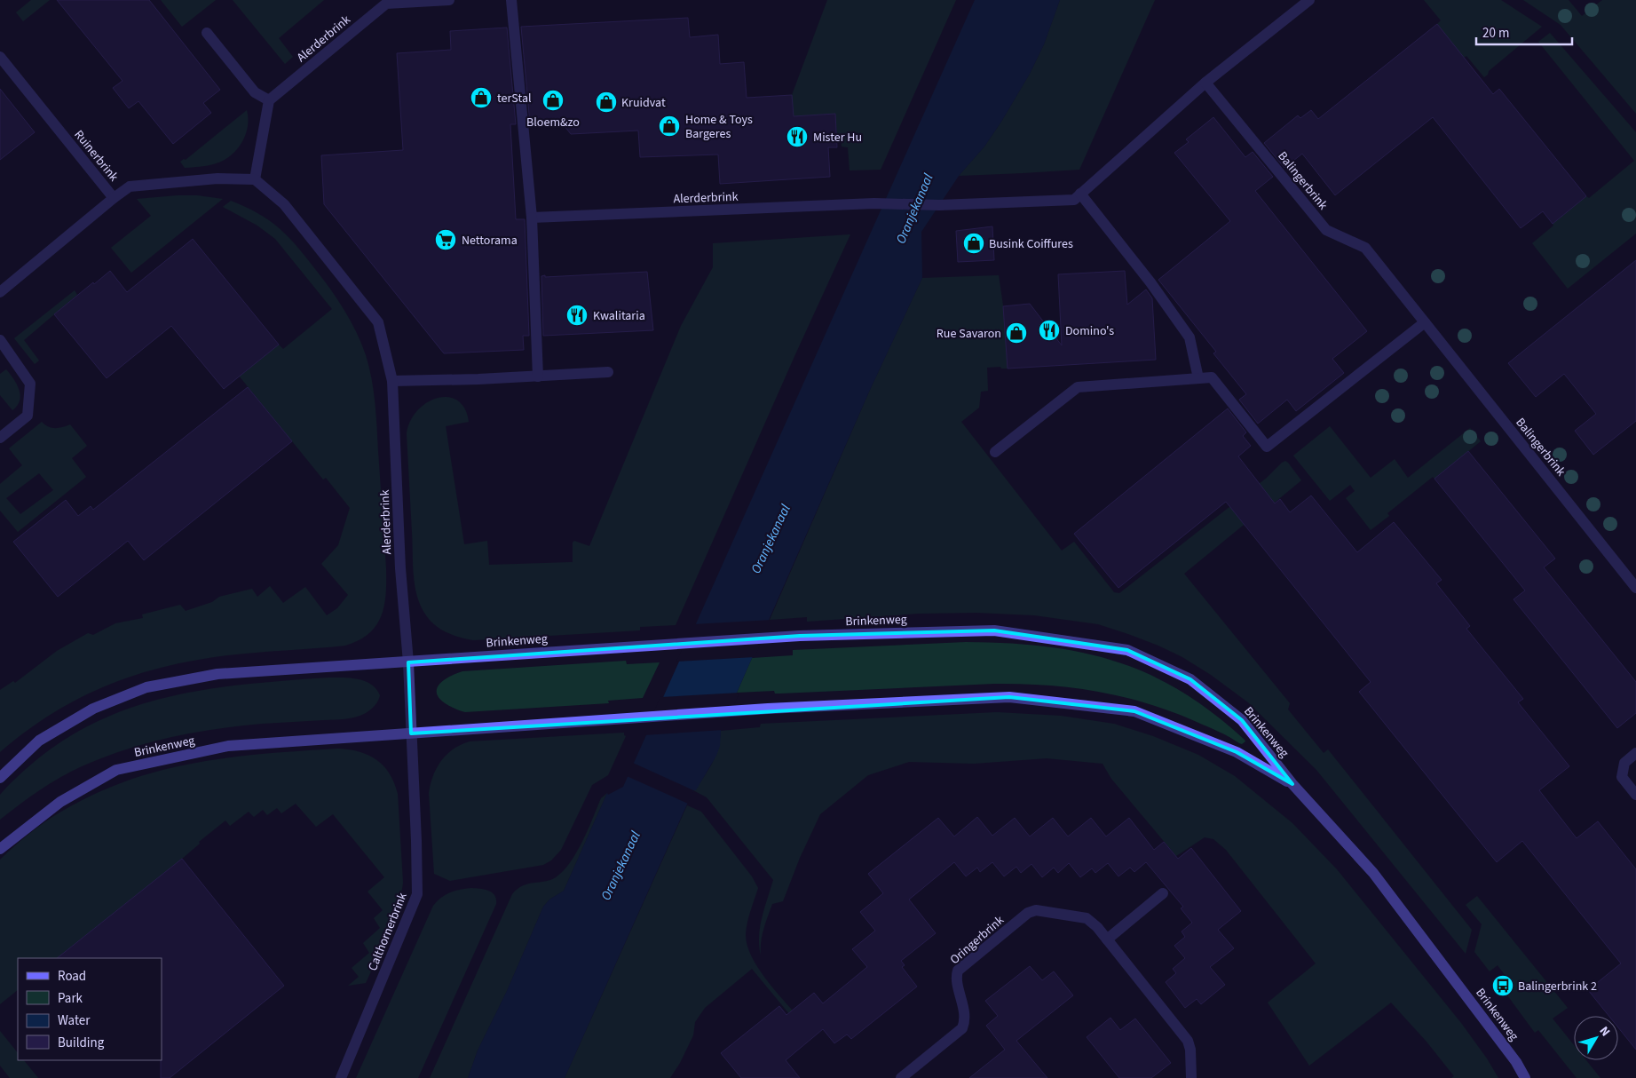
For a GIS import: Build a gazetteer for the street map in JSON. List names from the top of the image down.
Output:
{
  "streets": {
    "street": [
      "Alerderbrink",
      "Ruinerbrink",
      "Balingerbrink",
      "Brinkenweg",
      "Calthornerbrink",
      "Oringerbrink"
    ]
  },
  "crossings": [
    ["Alerderbrink", "Brinkenweg"],
    ["Brinkenweg", "Calthornerbrink"]
  ],
  "water": ["Oranjekanaal"],
  "places": {
    "shop": [
      "terStal",
      "Bloem&zo",
      "Kruidvat",
      "Home & Toys Bargeres",
      "Busink Coiffures",
      "Rue Savaron"
    ],
    "restaurant": ["Mister Hu", "Kwalitaria", "Domino's"],
    "supermarket": ["Nettorama"],
    "bus stop": ["Balingerbrink 2"]
  },
  "legend": [
    "Road",
    "Park",
    "Water",
    "Building"
  ],
  "scale_bar": "20 m",
  "north": "top right"
}
